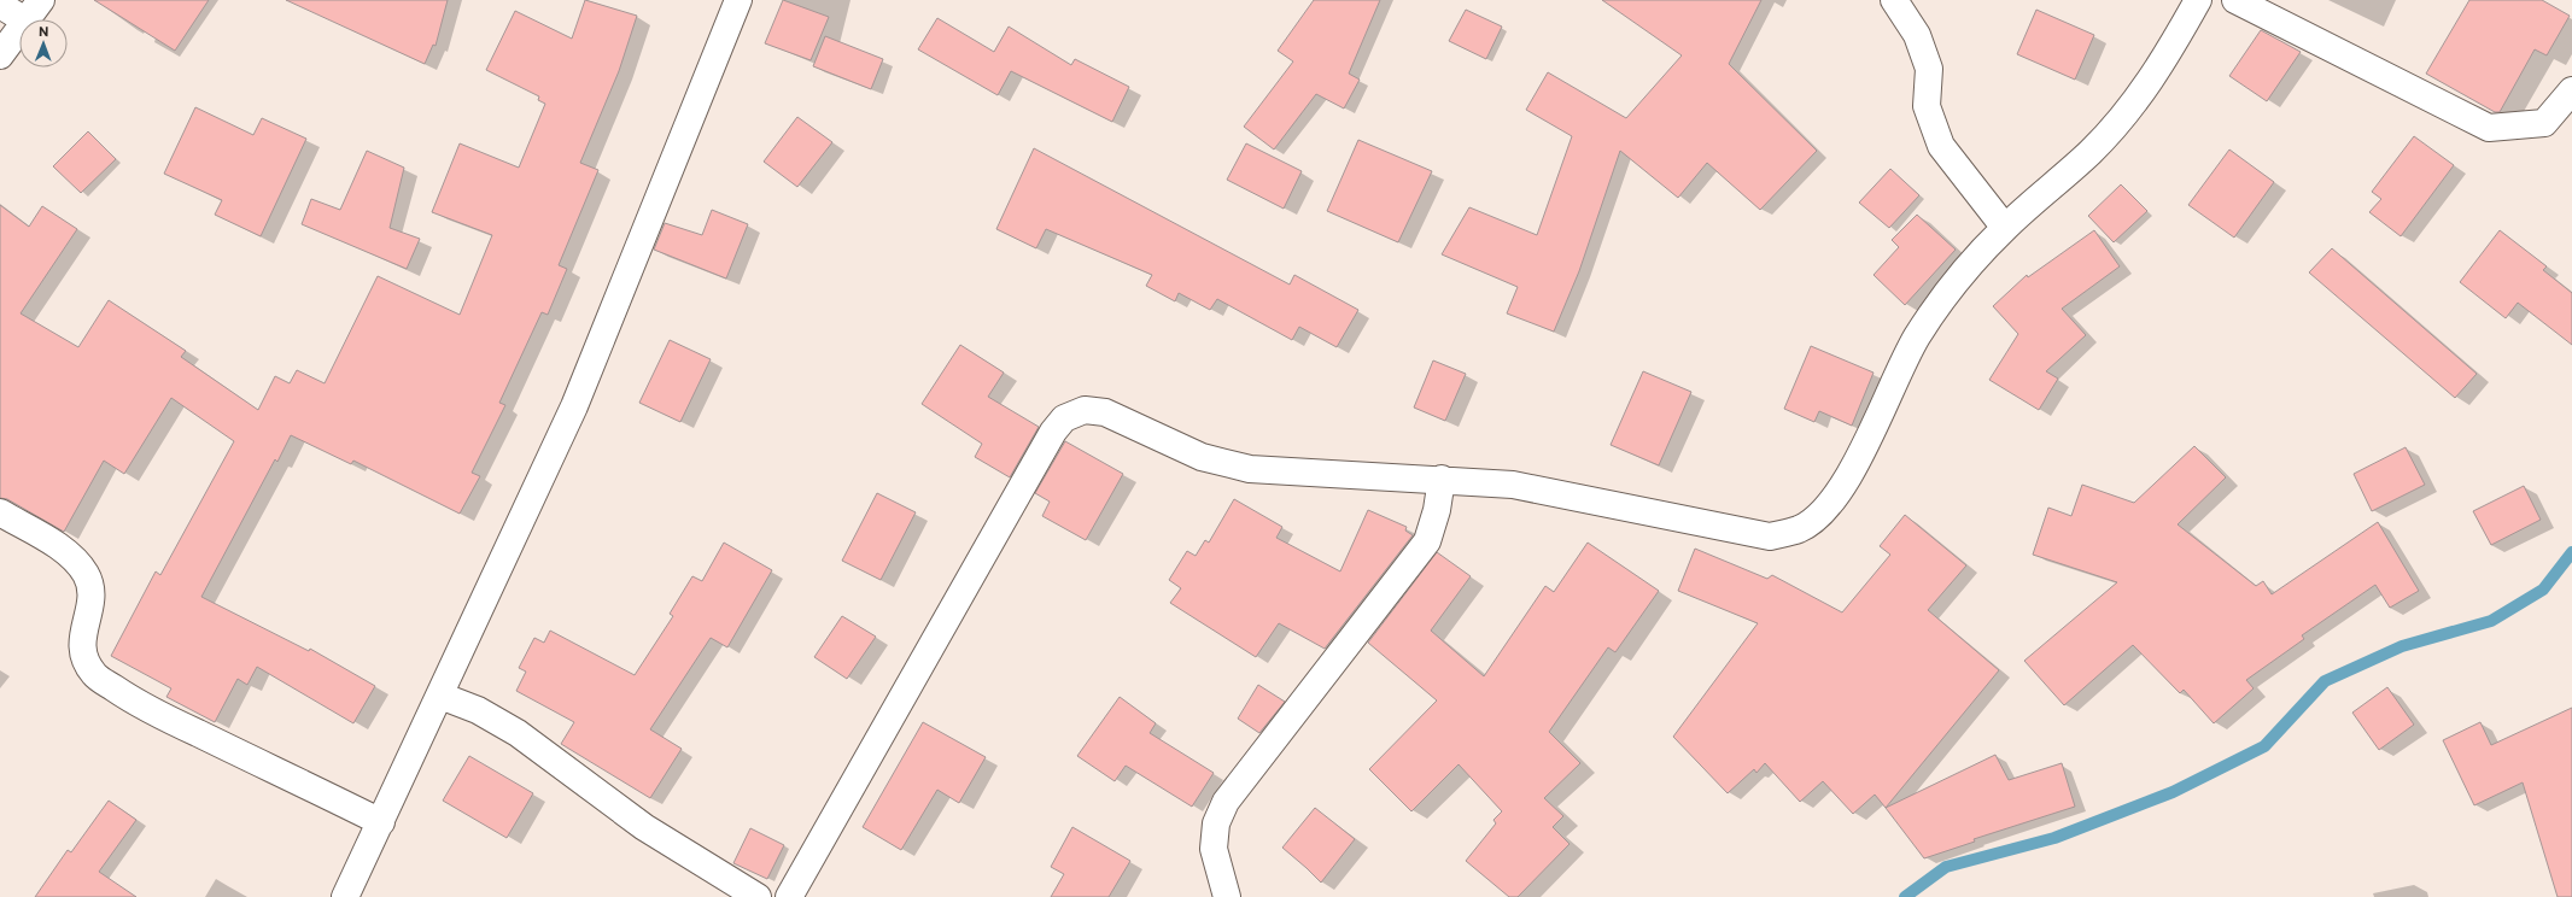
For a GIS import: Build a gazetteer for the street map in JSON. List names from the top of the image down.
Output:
{
  "north": "top"
}
